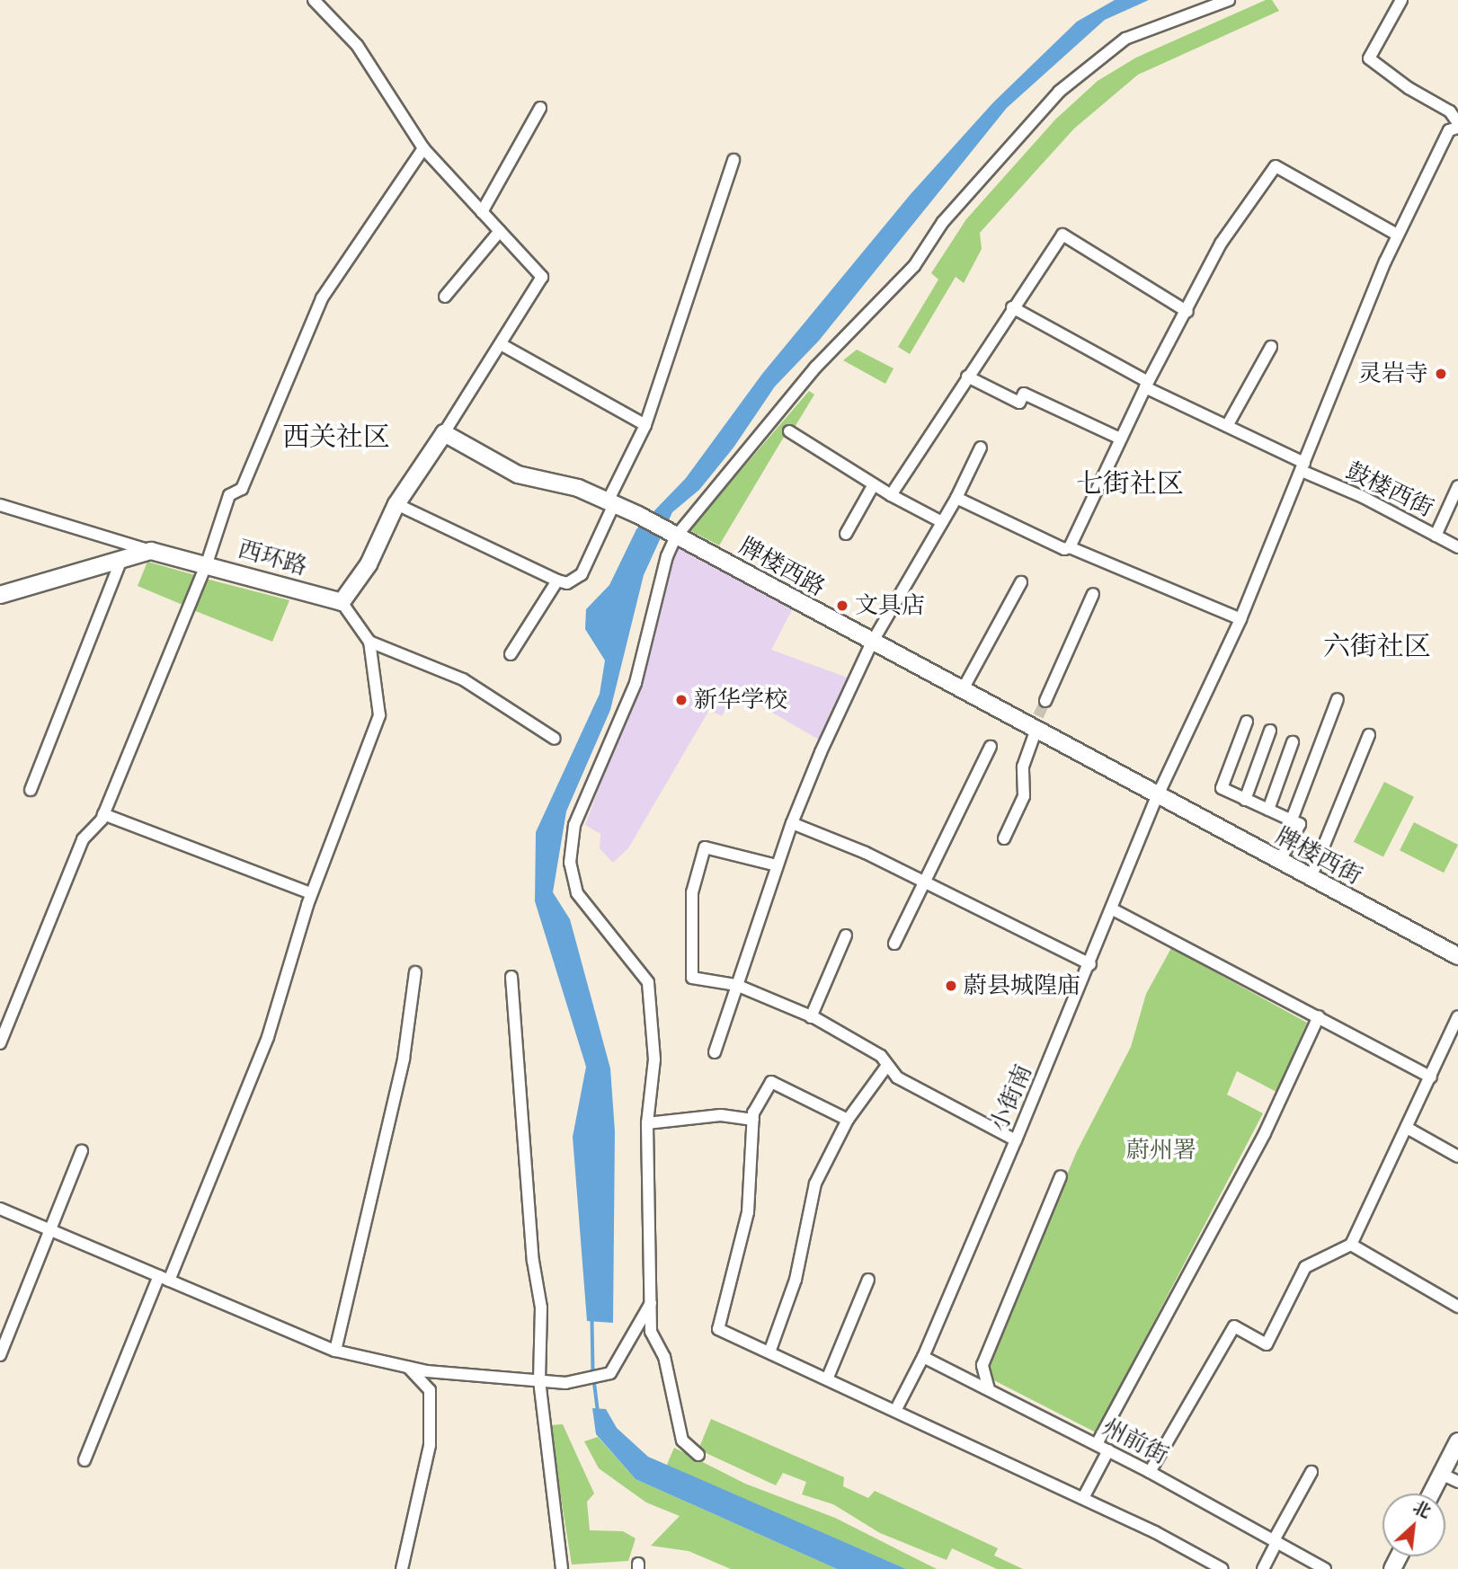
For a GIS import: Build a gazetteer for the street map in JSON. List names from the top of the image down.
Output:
{
  "streets": {
    "main road": ["西环路", "牌楼西路", "牌楼西街"],
    "street": ["鼓楼西街", "小街南", "州前街"]
  },
  "crossings": [
    ["鼓楼西街", "小街南"],
    ["牌楼西路", "牌楼西街"],
    ["牌楼西路", "小街南"],
    ["牌楼西街", "小街南"],
    ["小街南", "州前街"]
  ],
  "districts": ["西关社区", "七街社区", "六街社区"],
  "parks": ["蔚州署"],
  "places": [
    "灵岩寺",
    "文具店",
    "新华学校",
    "蔚县城隍庙"
  ],
  "north": "top right"
}
